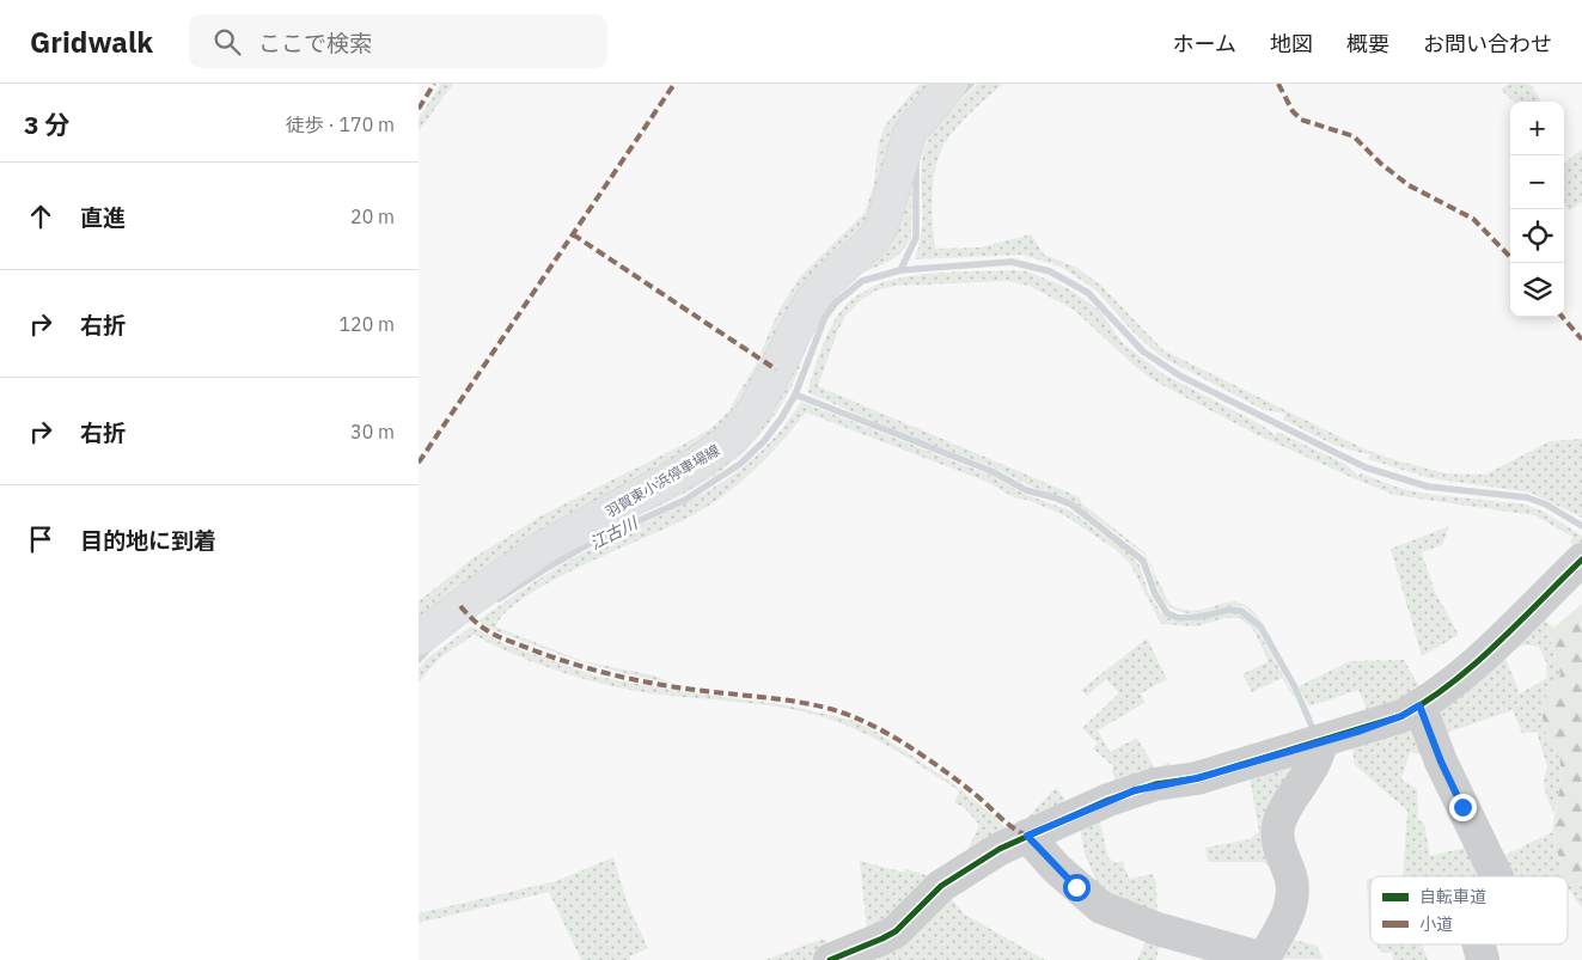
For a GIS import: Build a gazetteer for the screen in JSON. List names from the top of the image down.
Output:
{
  "streets": {
    "main road": ["羽賀東小浜停車場線"]
  },
  "water": ["江古川"],
  "legend": ["自転車道", "小道"],
  "page": {
    "header": "Gridwalk",
    "search": "ここで検索",
    "nav": [
      "ホーム",
      "地図",
      "概要",
      "お問い合わせ"
    ],
    "heading": ["3 分", "徒歩 · 170 m"],
    "map_buttons": ["+", "−"],
    "list": [
      ["直進", "20 m"],
      ["右折", "120 m"],
      ["右折", "30 m"],
      "目的地に到着"
    ]
  }
}
